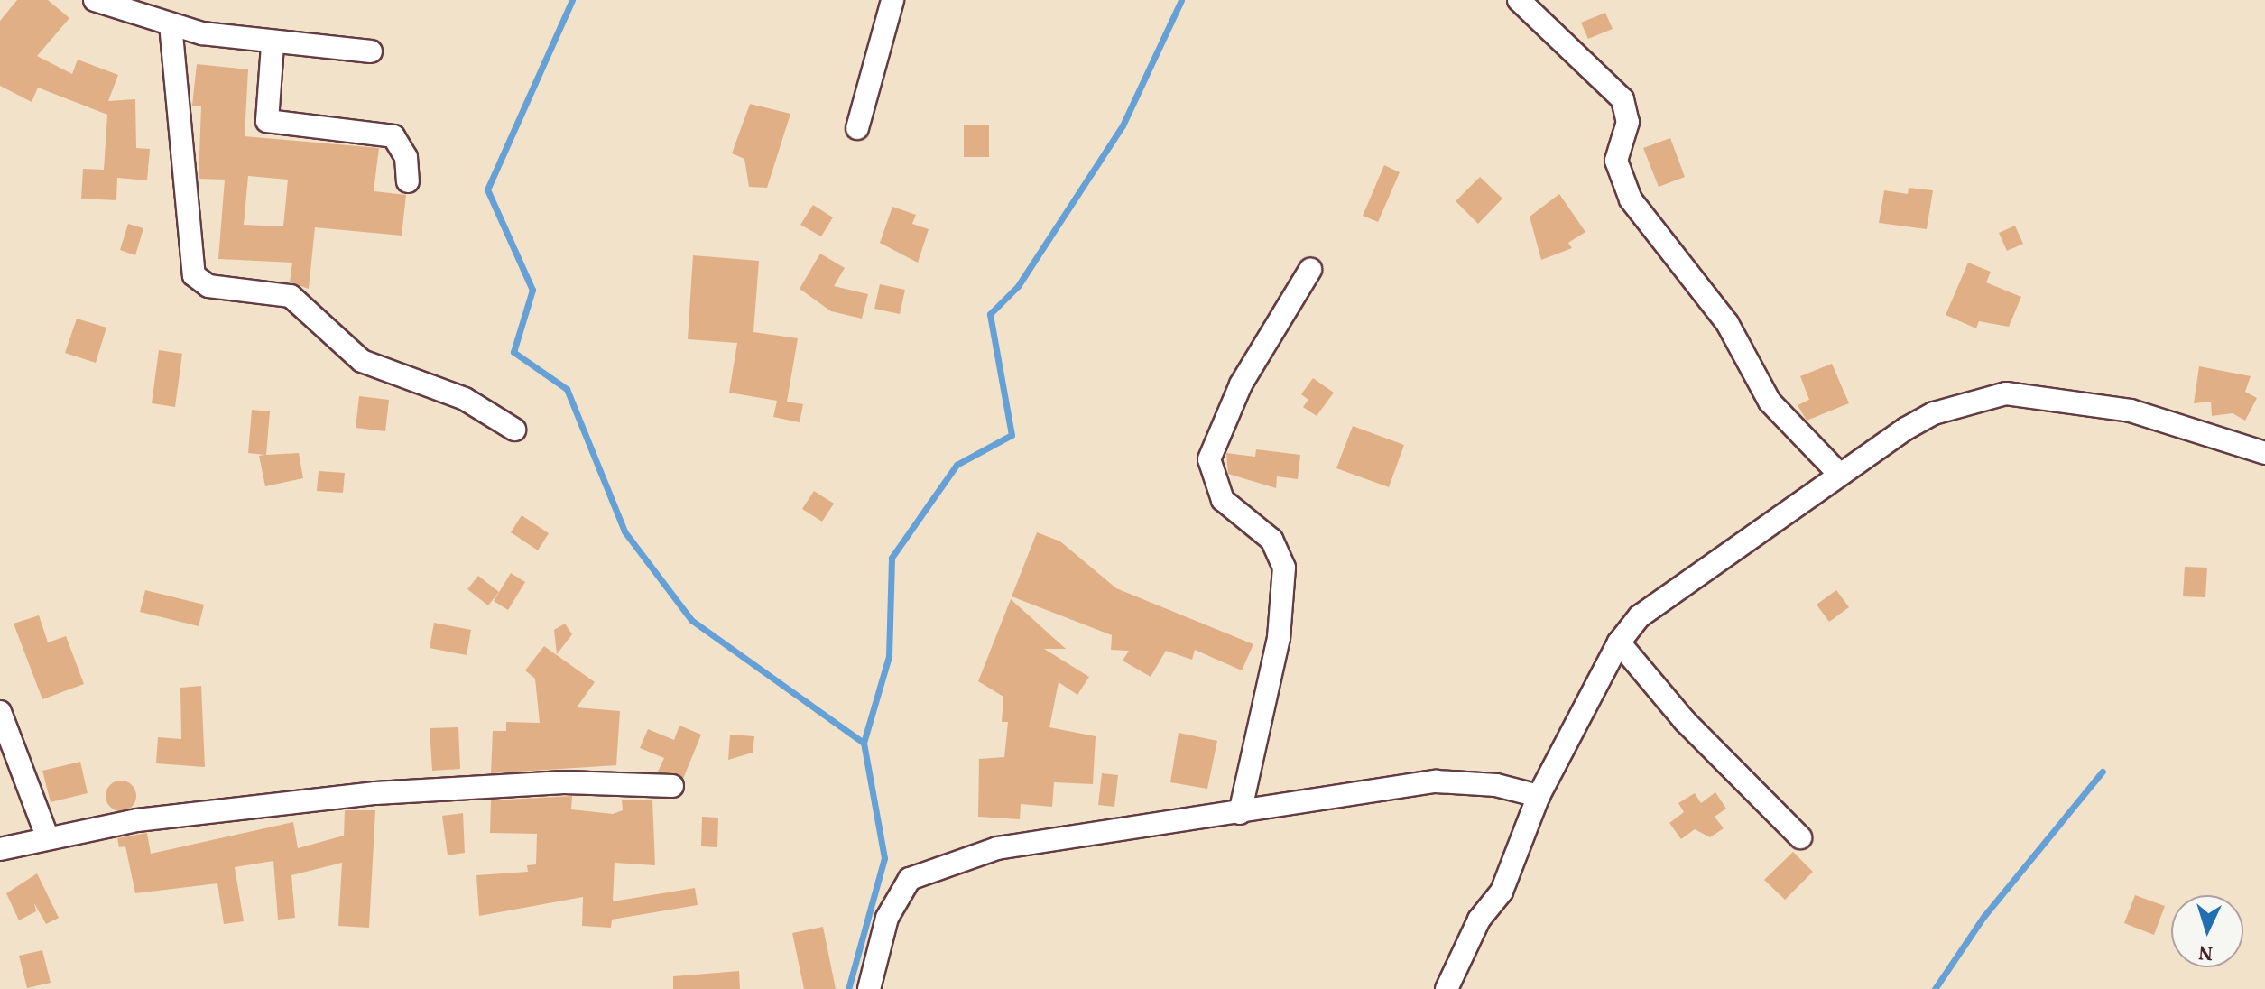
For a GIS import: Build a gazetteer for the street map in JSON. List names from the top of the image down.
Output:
{
  "north": "bottom"
}
